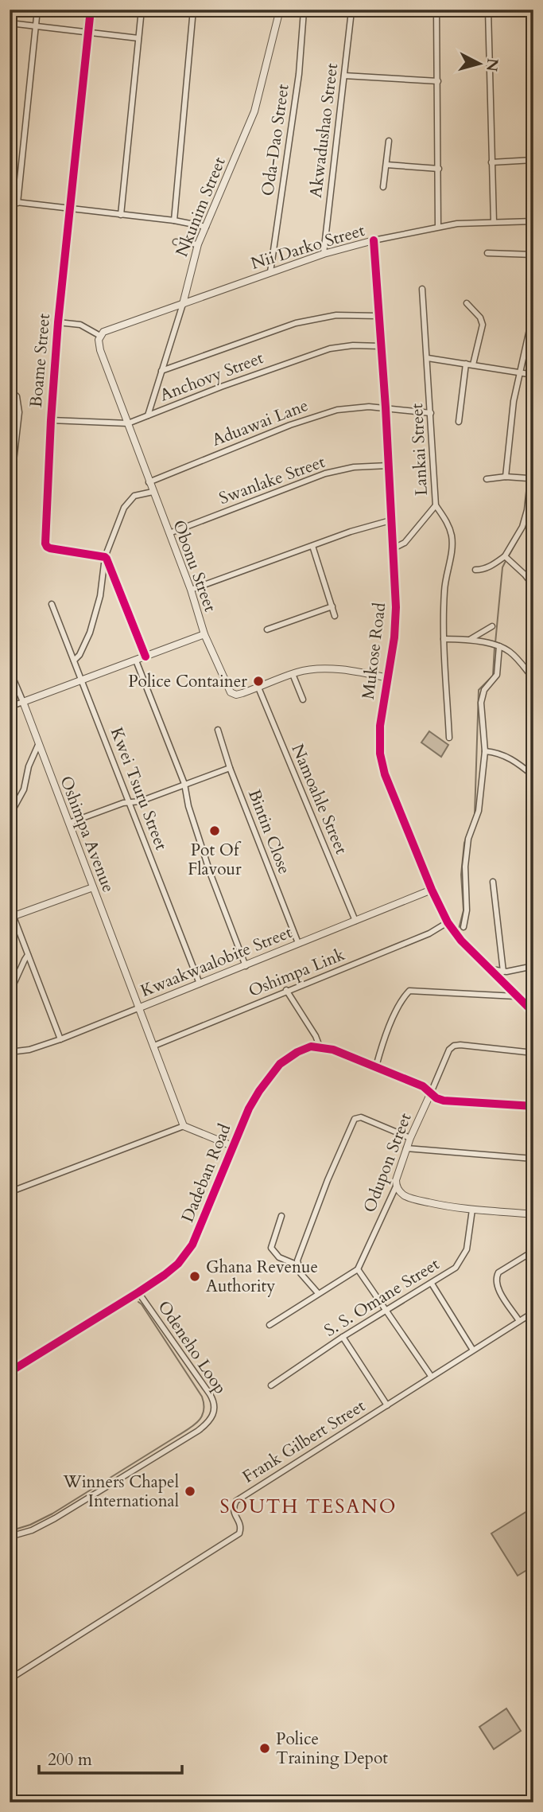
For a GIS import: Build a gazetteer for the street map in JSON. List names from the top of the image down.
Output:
{
  "streets": {
    "street": [
      "Akwadushao Street",
      "Oda-Dao Street",
      "Nkunim Street",
      "Nii Darko Street",
      "Boame Street",
      "Anchovy Street",
      "Aduawai Lane",
      "Lankai Street",
      "Swanlake Street",
      "Obonu Street",
      "Mukose Road",
      "Kwei Tsuru Street",
      "Namoahle Street",
      "Bintin Close",
      "Oshimpa Avenue",
      "Kwaakwaalobite Street",
      "Oshimpa Link",
      "Odupon Street",
      "Dadeban Road",
      "S. S. Omane Street",
      "Odeneho Loop",
      "Frank Gilbert Street"
    ]
  },
  "crossings": [
    ["Akwadushao Street", "Nii Darko Street"],
    ["Oda-Dao Street", "Nii Darko Street"],
    ["Nkunim Street", "Nii Darko Street"],
    ["Nkunim Street", "Anchovy Street"],
    ["Nii Darko Street", "Obonu Street"],
    ["Nii Darko Street", "Mukose Road"],
    ["Boame Street", "Anchovy Street"],
    ["Anchovy Street", "Obonu Street"],
    ["Anchovy Street", "Mukose Road"],
    ["Aduawai Lane", "Lankai Street"],
    ["Aduawai Lane", "Obonu Street"],
    ["Aduawai Lane", "Mukose Road"],
    ["Swanlake Street", "Obonu Street"],
    ["Swanlake Street", "Mukose Road"],
    ["Obonu Street", "Mukose Road"],
    ["Obonu Street", "Namoahle Street"],
    ["Mukose Road", "Kwaakwaalobite Street"],
    ["Mukose Road", "Oshimpa Link"],
    ["Kwei Tsuru Street", "Kwaakwaalobite Street"],
    ["Namoahle Street", "Kwaakwaalobite Street"],
    ["Bintin Close", "Kwaakwaalobite Street"],
    ["Oshimpa Avenue", "Kwaakwaalobite Street"],
    ["Oshimpa Avenue", "Oshimpa Link"],
    ["Dadeban Road", "Odeneho Loop"]
  ],
  "districts": ["SOUTH TESANO"],
  "places": [
    "Police Container",
    "Pot Of Flavour",
    "Ghana Revenue Authority",
    "Winners Chapel International",
    "Police Training Depot"
  ],
  "scale_bar": "200 m",
  "north": "right"
}
